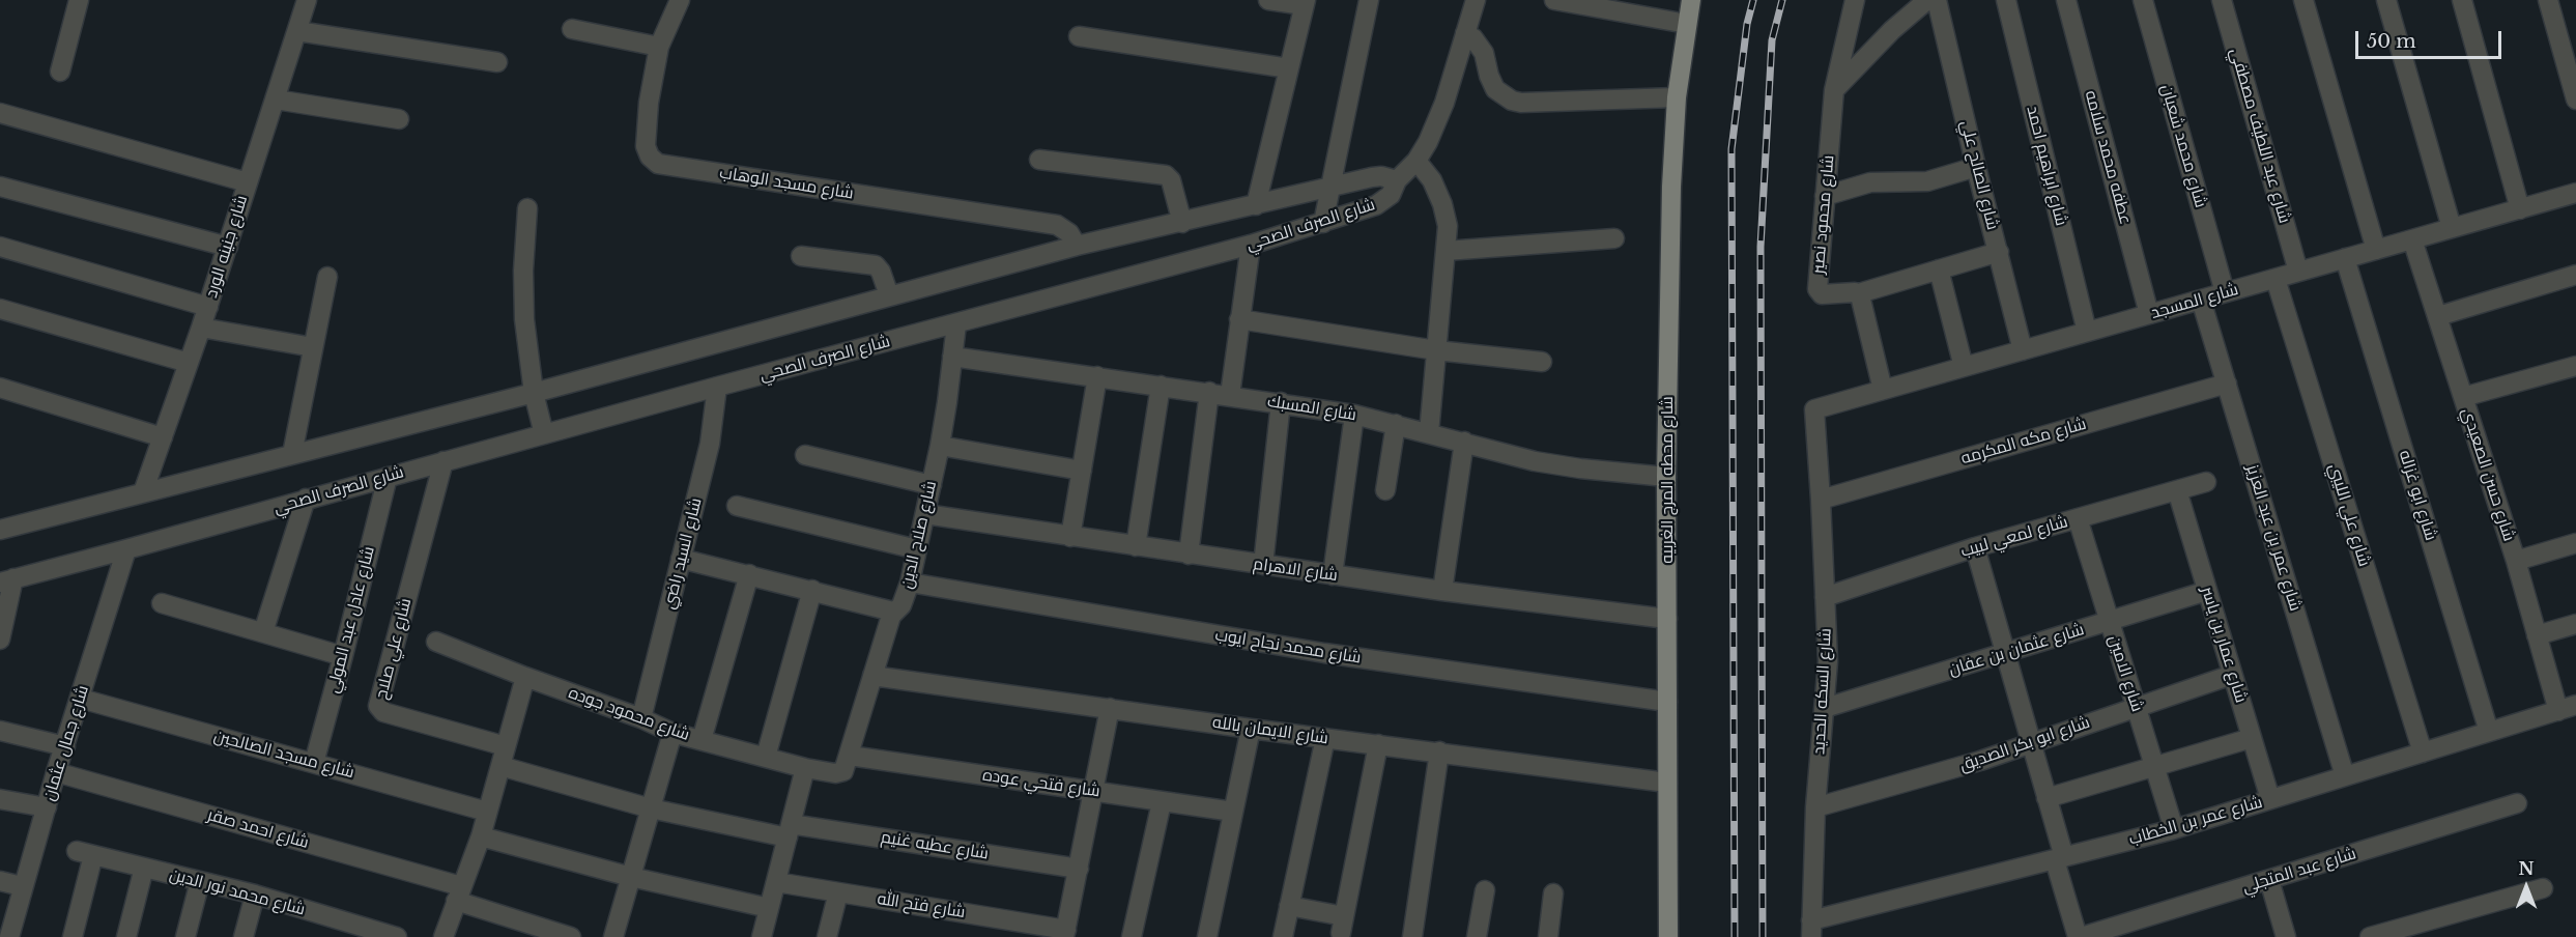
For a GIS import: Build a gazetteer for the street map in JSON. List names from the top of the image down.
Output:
{
  "streets": {
    "main road": ["شارع محطه المرج الغربيه"],
    "street": [
      "شارع عبد اللطيف مصطفي",
      "شارع محمد شعبان",
      "عطفه محمد سلامه",
      "شارع ابراهيم احمد",
      "شارع الصالح علي",
      "شارع مسجد الوهاب",
      "شارع محمود نصير",
      "شارع الصرف الصحي",
      "شارع جنينه الورد",
      "شارع المسجد",
      "شارع المسبك",
      "شارع مكه المكرمه",
      "شارع حسن الصعيدي",
      "شارع ابو غزاله",
      "شارع علي الليبي",
      "شارع صلاح الدين",
      "شارع لمعي لبيب",
      "شارع عمر بن عبد العزيز",
      "شارع السيد راضي",
      "شارع الاهرام",
      "شارع عادل عبد المولي",
      "شارع عمار بن ياسر",
      "شارع محمد نجاح ايوب",
      "شارع علي صلاح",
      "شارع عثمان بن عفان",
      "شارع الامين",
      "شارع السكه الحديد",
      "شارع محمود جوده",
      "شارع الايمان بالله",
      "شارع جمال عثمان",
      "شارع ابو بكر الصديق",
      "شارع مسجد الصالحين",
      "شارع فتحي عوده",
      "شارع عمر بن الخطاب",
      "شارع احمد صقر",
      "شارع عطيه غنيم",
      "شارع عبد المتجلي",
      "شارع محمد نور الدين",
      "شارع فتح الله"
    ]
  },
  "crossings": [
    ["شارع عبد اللطيف مصطفي", "شارع المسجد"],
    ["شارع محمد شعبان", "شارع المسجد"],
    ["عطفه محمد سلامه", "شارع المسجد"],
    ["شارع ابراهيم احمد", "شارع المسجد"],
    ["شارع الصالح علي", "شارع المسجد"],
    ["شارع مسجد الوهاب", "شارع الصرف الصحي"],
    ["شارع الصرف الصحي", "شارع جنينه الورد"],
    ["شارع الصرف الصحي", "شارع صلاح الدين"],
    ["شارع الصرف الصحي", "شارع السيد راضي"],
    ["شارع الصرف الصحي", "شارع عادل عبد المولي"],
    ["شارع الصرف الصحي", "شارع علي صلاح"],
    ["شارع الصرف الصحي", "شارع جمال عثمان"],
    ["شارع المسجد", "شارع حسن الصعيدي"],
    ["شارع المسجد", "شارع ابو غزاله"],
    ["شارع المسجد", "شارع علي الليبي"],
    ["شارع المسجد", "شارع عمر بن عبد العزيز"],
    ["شارع المسجد", "شارع السكه الحديد"],
    ["شارع المسبك", "شارع محطه المرج الغربيه"],
    ["شارع المسبك", "شارع صلاح الدين"],
    ["شارع مكه المكرمه", "شارع عمر بن عبد العزيز"],
    ["شارع مكه المكرمه", "شارع السكه الحديد"],
    ["شارع حسن الصعيدي", "شارع عمر بن الخطاب"],
    ["شارع محطه المرج الغربيه", "شارع الاهرام"],
    ["شارع محطه المرج الغربيه", "شارع محمد نجاح ايوب"],
    ["شارع محطه المرج الغربيه", "شارع الايمان بالله"],
    ["شارع ابو غزاله", "شارع عمر بن الخطاب"],
    ["شارع علي الليبي", "شارع عمر بن الخطاب"],
    ["شارع صلاح الدين", "شارع الاهرام"],
    ["شارع صلاح الدين", "شارع محمد نجاح ايوب"],
    ["شارع صلاح الدين", "شارع الايمان بالله"],
    ["شارع صلاح الدين", "شارع فتحي عوده"],
    ["شارع لمعي لبيب", "شارع عمار بن ياسر"],
    ["شارع لمعي لبيب", "شارع الامين"],
    ["شارع لمعي لبيب", "شارع السكه الحديد"],
    ["شارع عمر بن عبد العزيز", "شارع عمر بن الخطاب"],
    ["شارع السيد راضي", "شارع محمود جوده"],
    ["شارع عادل عبد المولي", "شارع مسجد الصالحين"],
    ["شارع عمار بن ياسر", "شارع عثمان بن عفان"],
    ["شارع عمار بن ياسر", "شارع ابو بكر الصديق"],
    ["شارع عمار بن ياسر", "شارع عمر بن الخطاب"],
    ["شارع عثمان بن عفان", "شارع الامين"],
    ["شارع عثمان بن عفان", "شارع السكه الحديد"],
    ["شارع الامين", "شارع ابو بكر الصديق"],
    ["شارع الامين", "شارع عمر بن الخطاب"],
    ["شارع السكه الحديد", "شارع ابو بكر الصديق"],
    ["شارع السكه الحديد", "شارع عمر بن الخطاب"],
    ["شارع جمال عثمان", "شارع مسجد الصالحين"],
    ["شارع جمال عثمان", "شارع احمد صقر"]
  ],
  "scale_bar": "50 m",
  "north": "top"
}
